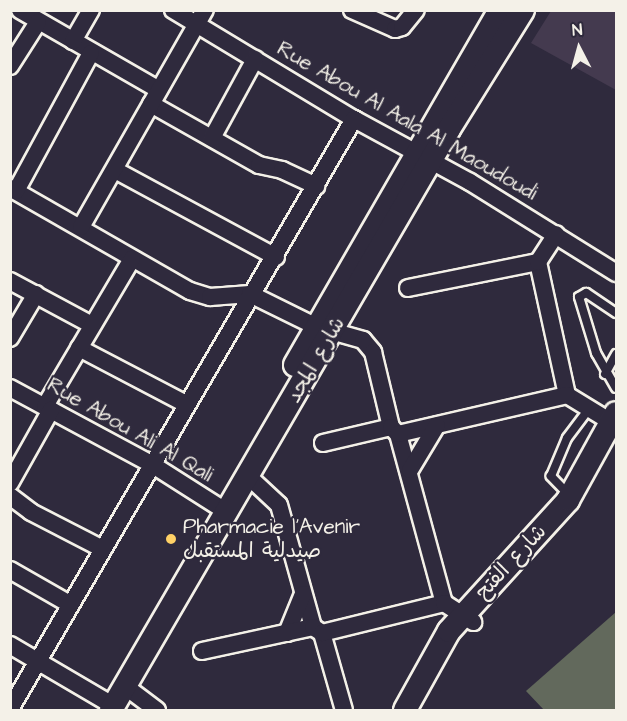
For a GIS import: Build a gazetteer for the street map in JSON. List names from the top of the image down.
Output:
{
  "streets": {
    "main road": ["شارع المجد", "شارع الفتح"],
    "street": ["Rue Abou Al Aala Al Maoudoudi", "Rue Abou Ali Al Qali"]
  },
  "crossings": [
    ["Rue Abou Al Aala Al Maoudoudi", "شارع المجد"],
    ["شارع المجد", "Rue Abou Ali Al Qali"]
  ],
  "places": ["Pharmacie l'Avenir صيدلية المستقبل"],
  "north": "top"
}
